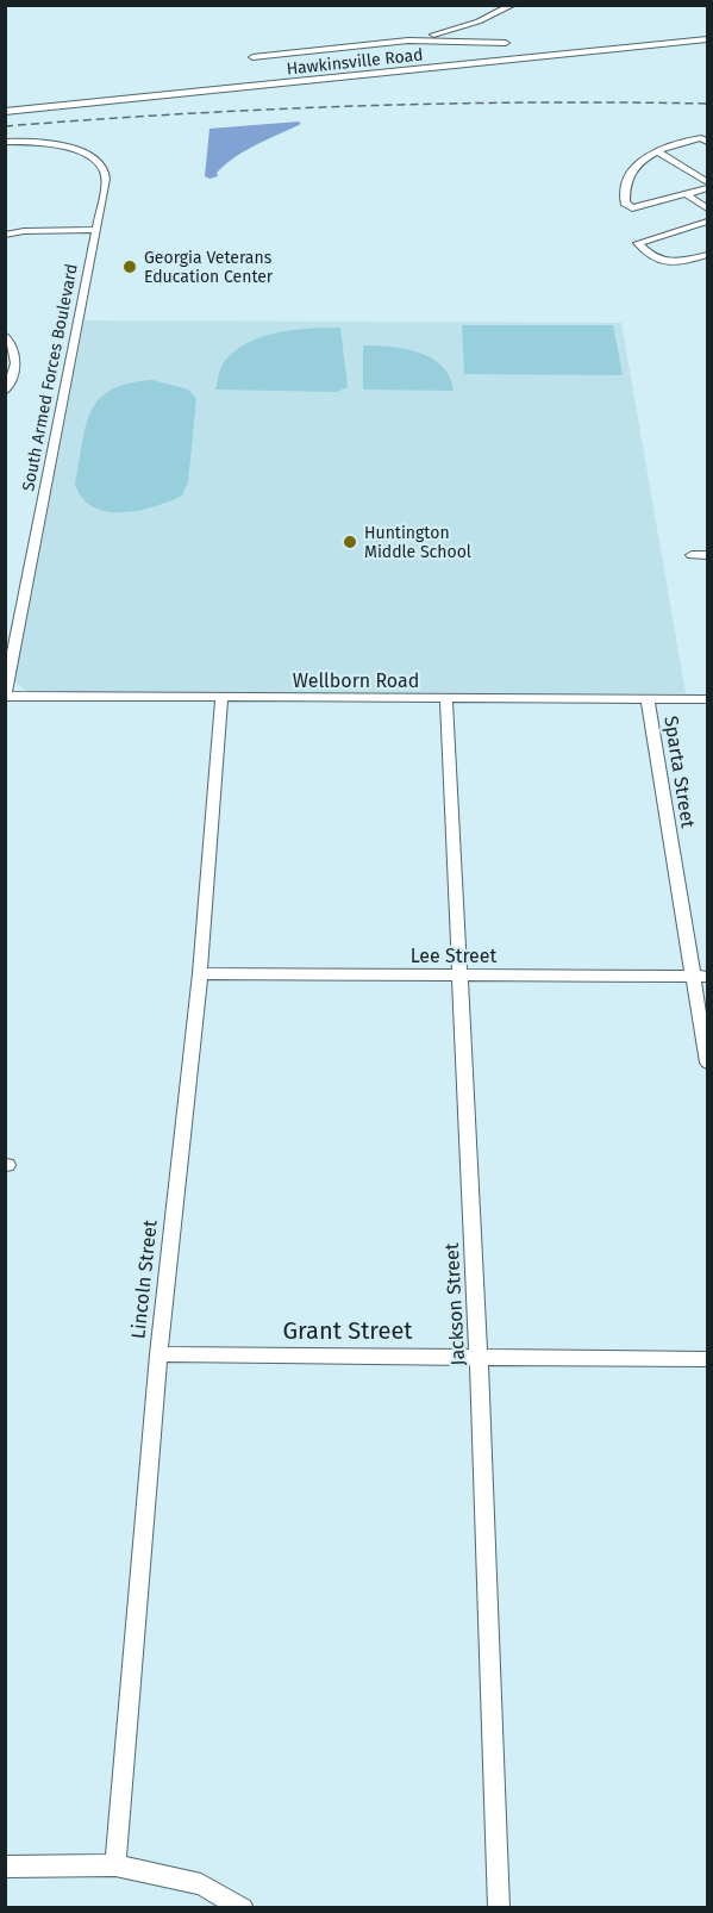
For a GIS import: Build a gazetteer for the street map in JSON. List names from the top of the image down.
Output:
{
  "streets": {
    "main road": ["Hawkinsville Road"],
    "street": [
      "South Armed Forces Boulevard",
      "Wellborn Road",
      "Sparta Street",
      "Lee Street",
      "Lincoln Street",
      "Jackson Street",
      "Grant Street"
    ]
  },
  "crossings": [
    ["South Armed Forces Boulevard", "Wellborn Road"],
    ["Wellborn Road", "Sparta Street"],
    ["Wellborn Road", "Lincoln Street"],
    ["Wellborn Road", "Jackson Street"],
    ["Sparta Street", "Lee Street"],
    ["Lee Street", "Lincoln Street"],
    ["Lee Street", "Jackson Street"],
    ["Lincoln Street", "Grant Street"],
    ["Jackson Street", "Grant Street"]
  ],
  "places": ["Georgia Veterans Education Center", "Huntington Middle School"]
}
